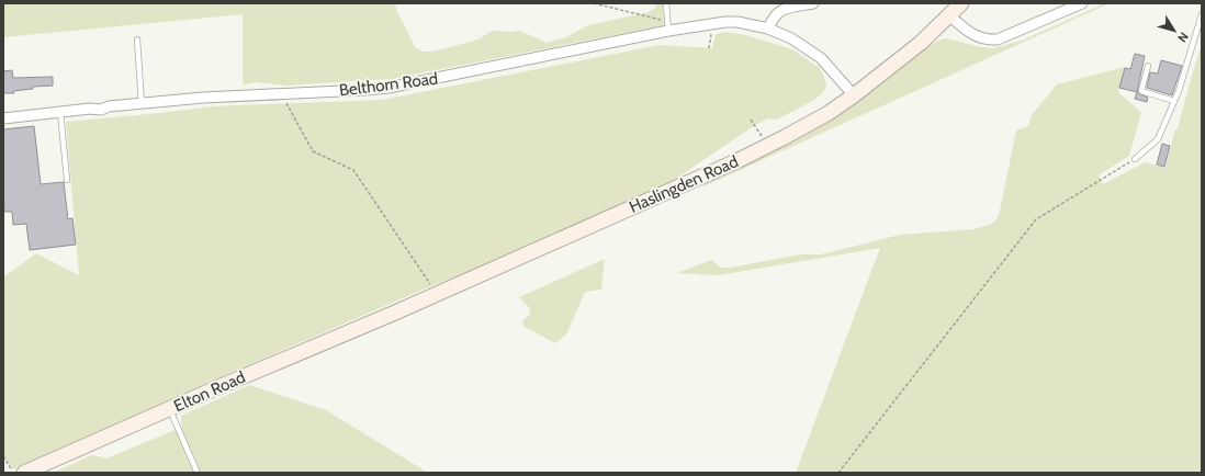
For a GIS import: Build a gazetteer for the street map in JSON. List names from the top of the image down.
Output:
{
  "streets": {
    "main road": ["Haslingden Road", "Elton Road"],
    "street": ["Belthorn Road"]
  },
  "crossings": [
    ["Belthorn Road", "Haslingden Road"],
    ["Haslingden Road", "Elton Road"]
  ],
  "north": "bottom right"
}
